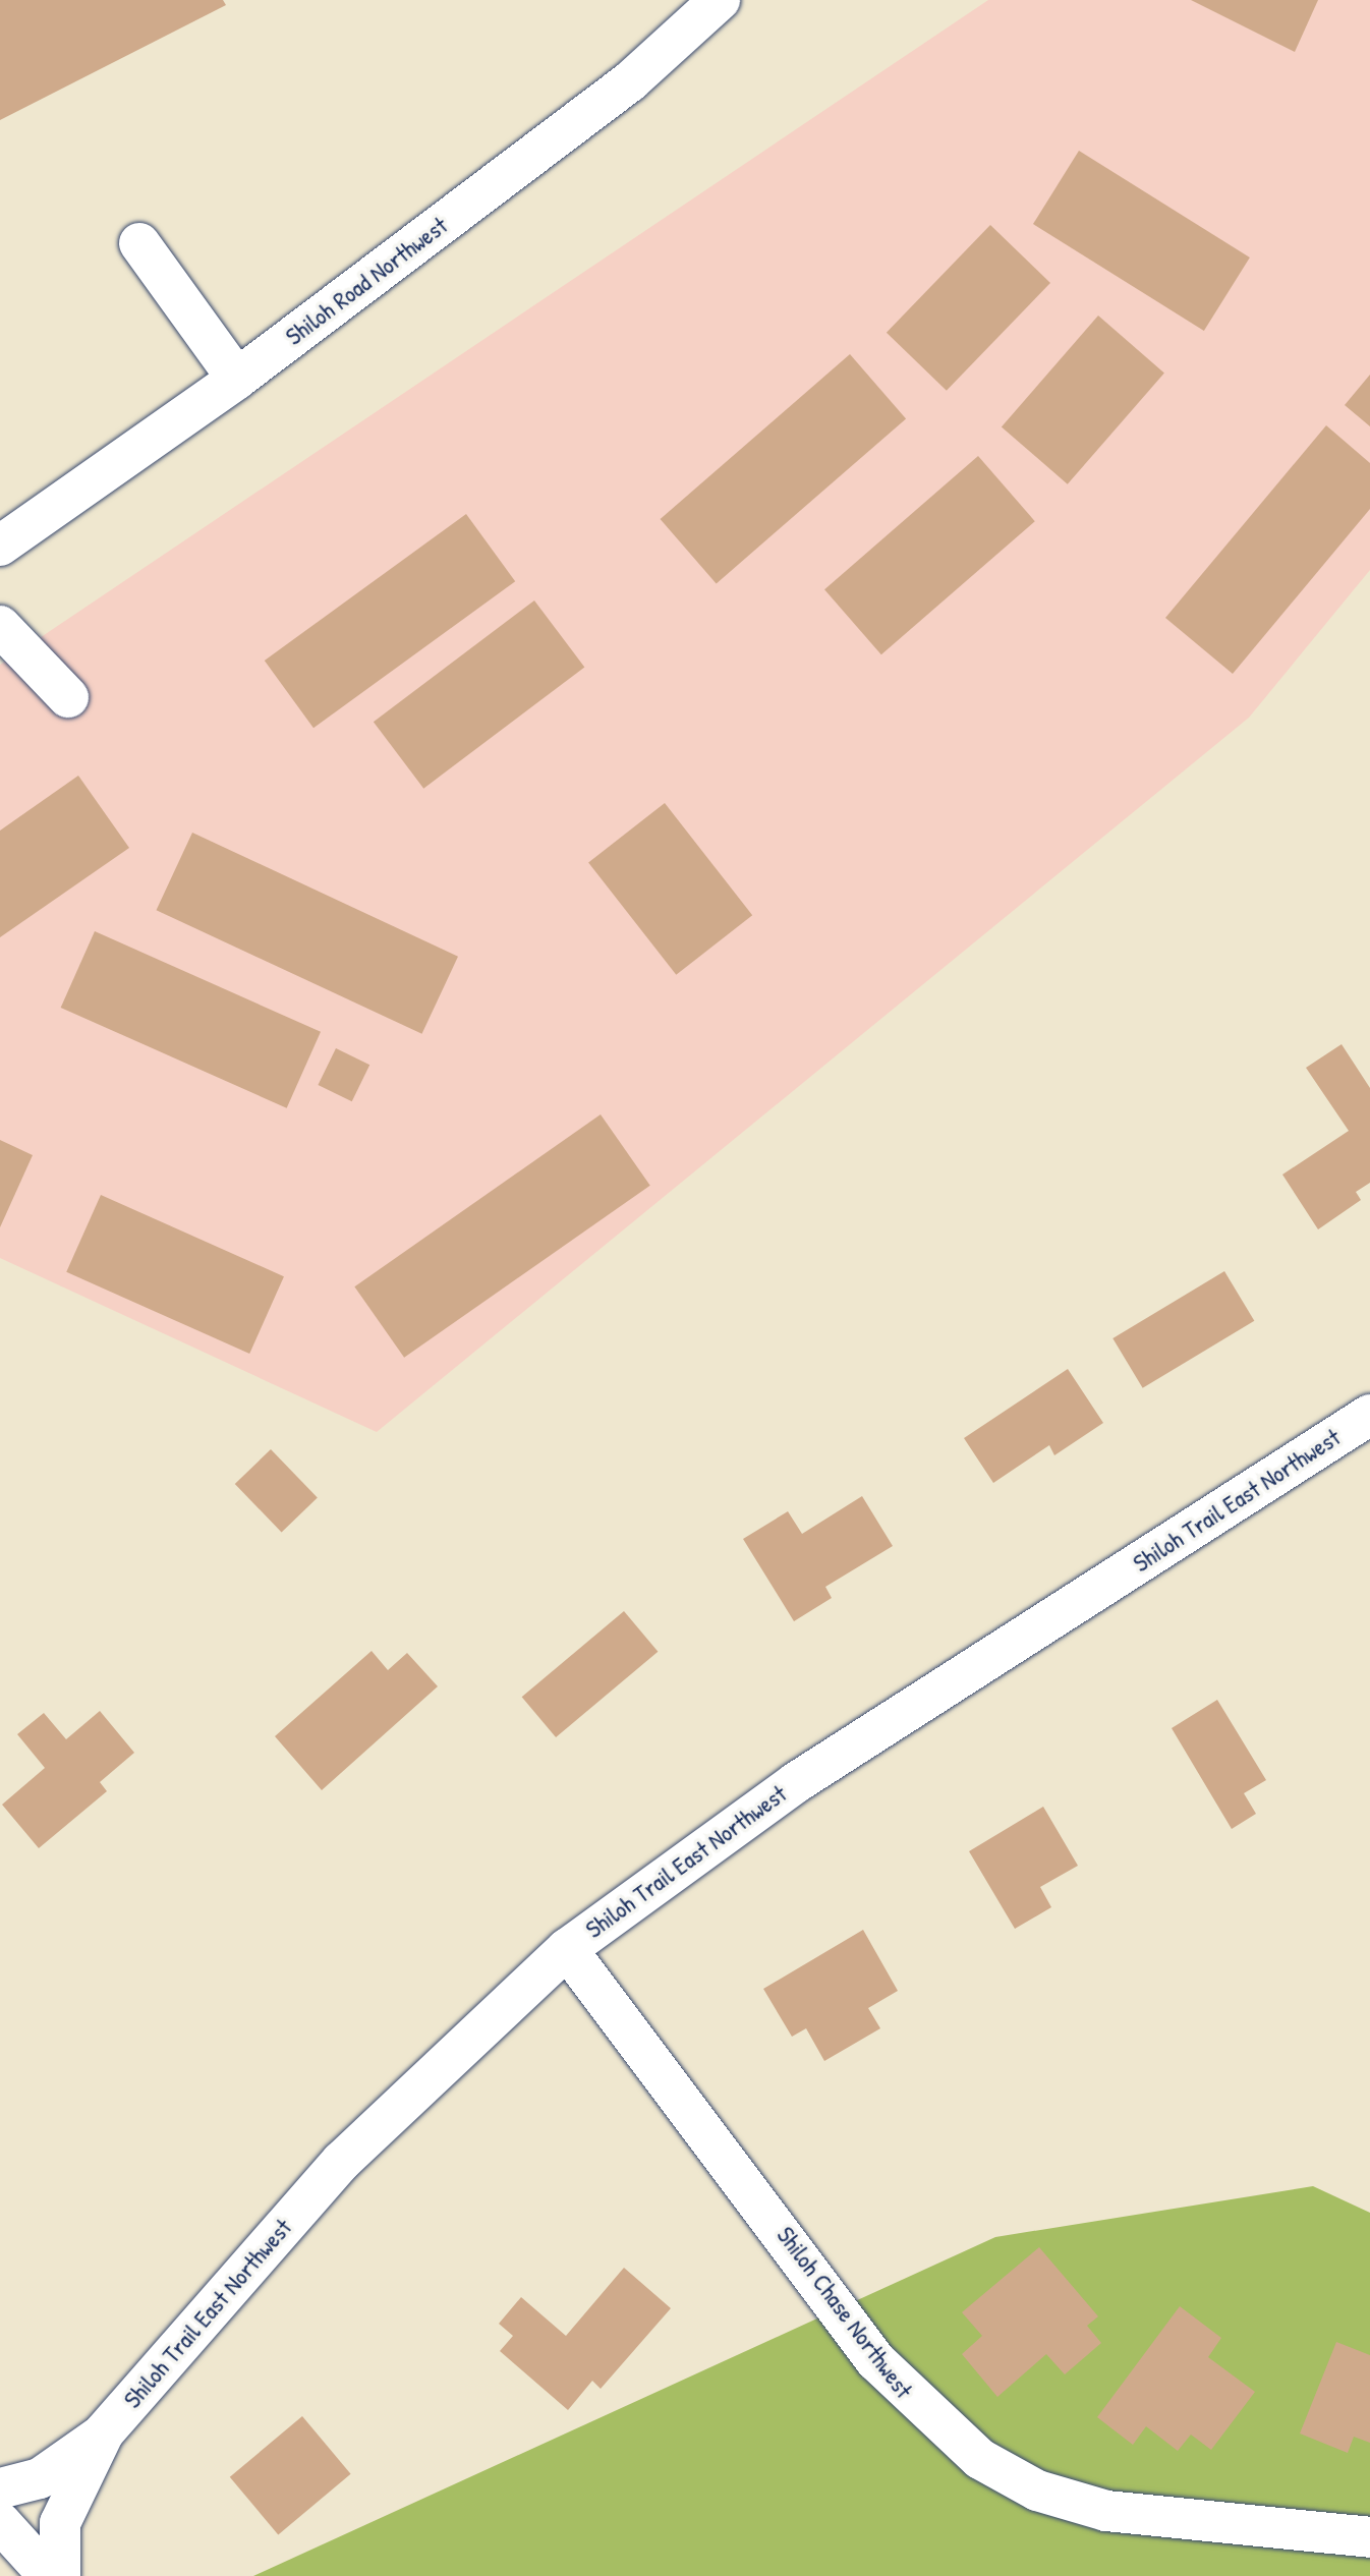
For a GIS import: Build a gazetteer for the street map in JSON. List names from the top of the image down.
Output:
{
  "streets": {
    "street": ["Shiloh Road Northwest", "Shiloh Trail East Northwest", "Shiloh Chase Northwest"]
  },
  "crossings": [
    ["Shiloh Trail East Northwest", "Shiloh Chase Northwest"]
  ]
}
